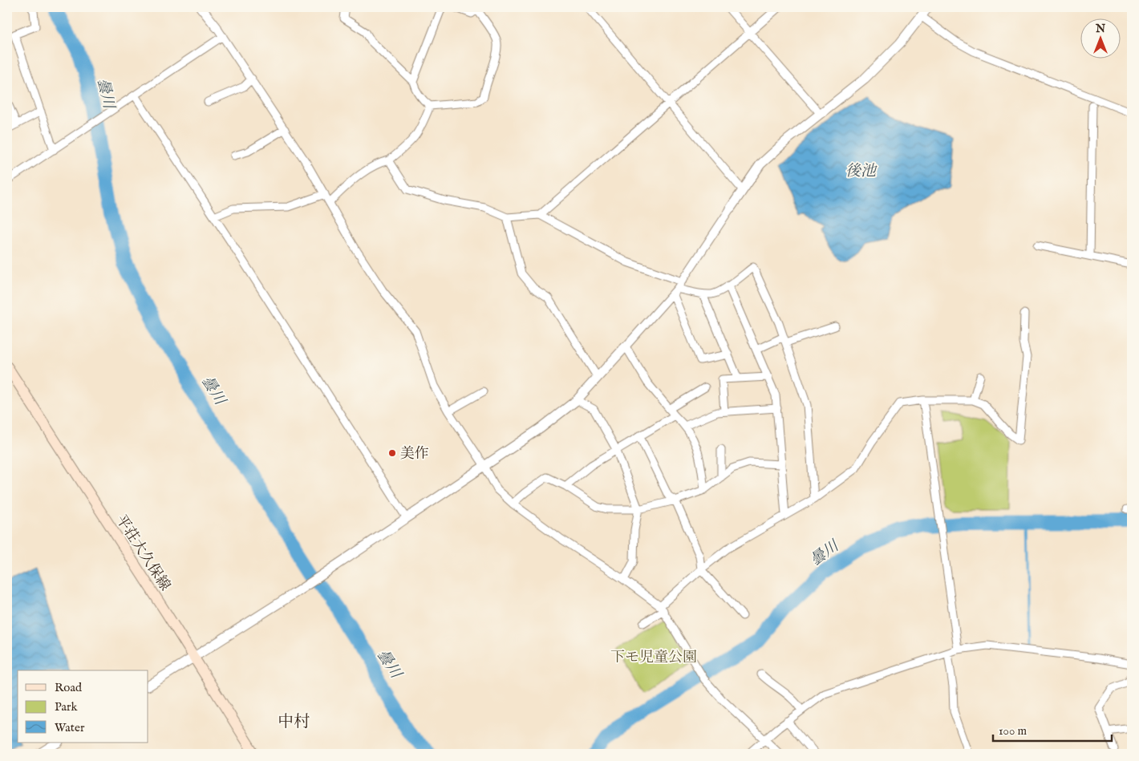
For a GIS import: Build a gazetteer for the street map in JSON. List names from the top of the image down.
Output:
{
  "streets": {
    "main road": ["平荘大久保線"]
  },
  "districts": ["中村"],
  "water": ["曇川", "後池"],
  "parks": ["下モ児童公園"],
  "places": ["美作"],
  "legend": ["Road", "Park", "Water"],
  "scale_bar": "100 m",
  "north": "top"
}
